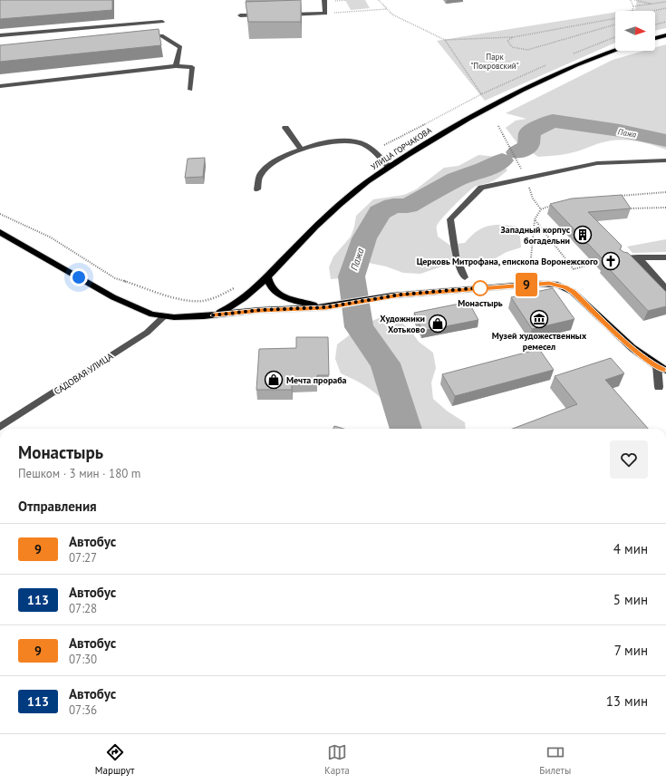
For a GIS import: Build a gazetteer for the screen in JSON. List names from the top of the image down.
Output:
{
  "streets": {
    "main road": ["УЛИЦА ГОРЧАКОВА"],
    "street": ["САДОВАЯ УЛИЦА"]
  },
  "water": ["Пажа"],
  "parks": ["Парк \"Покровский\""],
  "places": {
    "building": ["Западный корпус богадельни"],
    "church": ["Церковь Митрофана, епископа Воронежского"],
    "other": ["Монастырь"],
    "museum": ["Музей художественных ремесел"],
    "shop": ["Художники Хотьково", "Мечта прораба"]
  },
  "lines": ["bus line 9"],
  "north": "right",
  "page": {
    "on_map": "9",
    "heading": [
      ["Монастырь", "Пешком · 3 мин · 180 m"],
      "Отправления"
    ],
    "list": [
      {
        "mark": "9",
        "name": "Автобус",
        "note": "07:27",
        "value": "4 мин"
      },
      {
        "mark": "113",
        "name": "Автобус",
        "note": "07:28",
        "value": "5 мин"
      },
      {
        "mark": "9",
        "name": "Автобус",
        "note": "07:30",
        "value": "7 мин"
      },
      {
        "mark": "113",
        "name": "Автобус",
        "note": "07:36",
        "value": "13 мин"
      }
    ],
    "tabs": ["Маршрут", "Карта", "Билеты"]
  }
}
